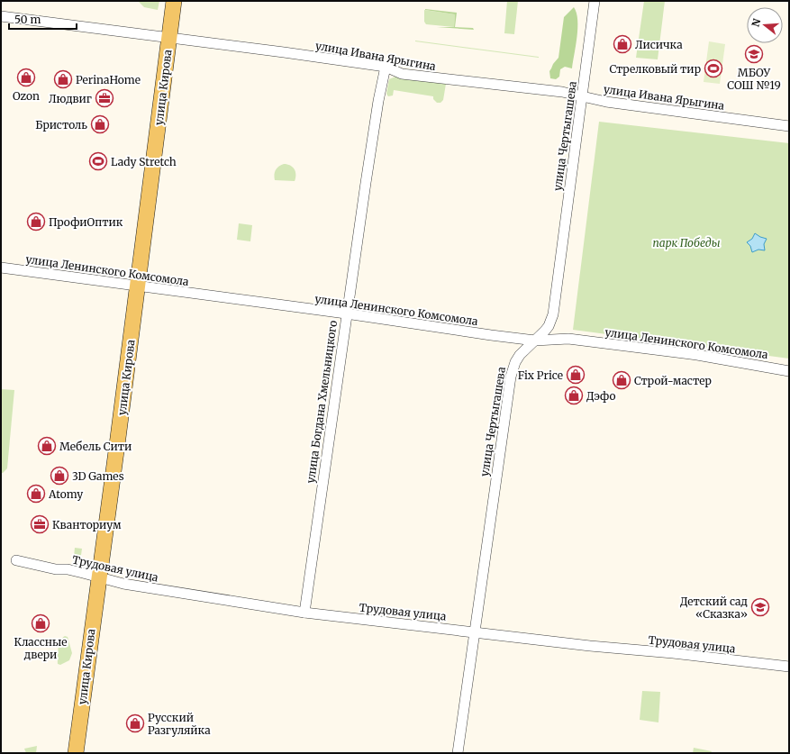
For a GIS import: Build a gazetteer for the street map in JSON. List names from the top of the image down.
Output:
{
  "streets": {
    "main road": ["улица Кирова"],
    "street": [
      "улица Ивана Ярыгина",
      "улица Чертыгашева",
      "улица Ленинского Комсомола",
      "улица Богдана Хмельницкого",
      "Трудовая улица"
    ]
  },
  "crossings": [
    ["улица Ивана Ярыгина", "улица Кирова"],
    ["улица Ивана Ярыгина", "улица Чертыгашева"],
    ["улица Ивана Ярыгина", "улица Богдана Хмельницкого"],
    ["улица Кирова", "улица Ленинского Комсомола"],
    ["улица Кирова", "Трудовая улица"],
    ["улица Чертыгашева", "улица Ленинского Комсомола"],
    ["улица Чертыгашева", "Трудовая улица"],
    ["улица Ленинского Комсомола", "улица Богдана Хмельницкого"],
    ["улица Богдана Хмельницкого", "Трудовая улица"]
  ],
  "parks": ["парк Победы"],
  "places": {
    "shop": [
      "Лисичка",
      "Ozon",
      "PerinaHome",
      "Бристоль",
      "ПрофиОптик",
      "Fix Price",
      "Строй-мастер",
      "Дэфо",
      "Мебель Сити",
      "3D Games",
      "Atomy",
      "Классные двери",
      "Русский Разгуляйка"
    ],
    "school or university": ["МБОУ СОШ №19", "Детский сад «Сказка»"],
    "sports": ["Стрелковый тир", "Lady Stretch"],
    "office": ["Людвиг", "Кванториум"]
  },
  "scale_bar": "50 m",
  "north": "left"
}
